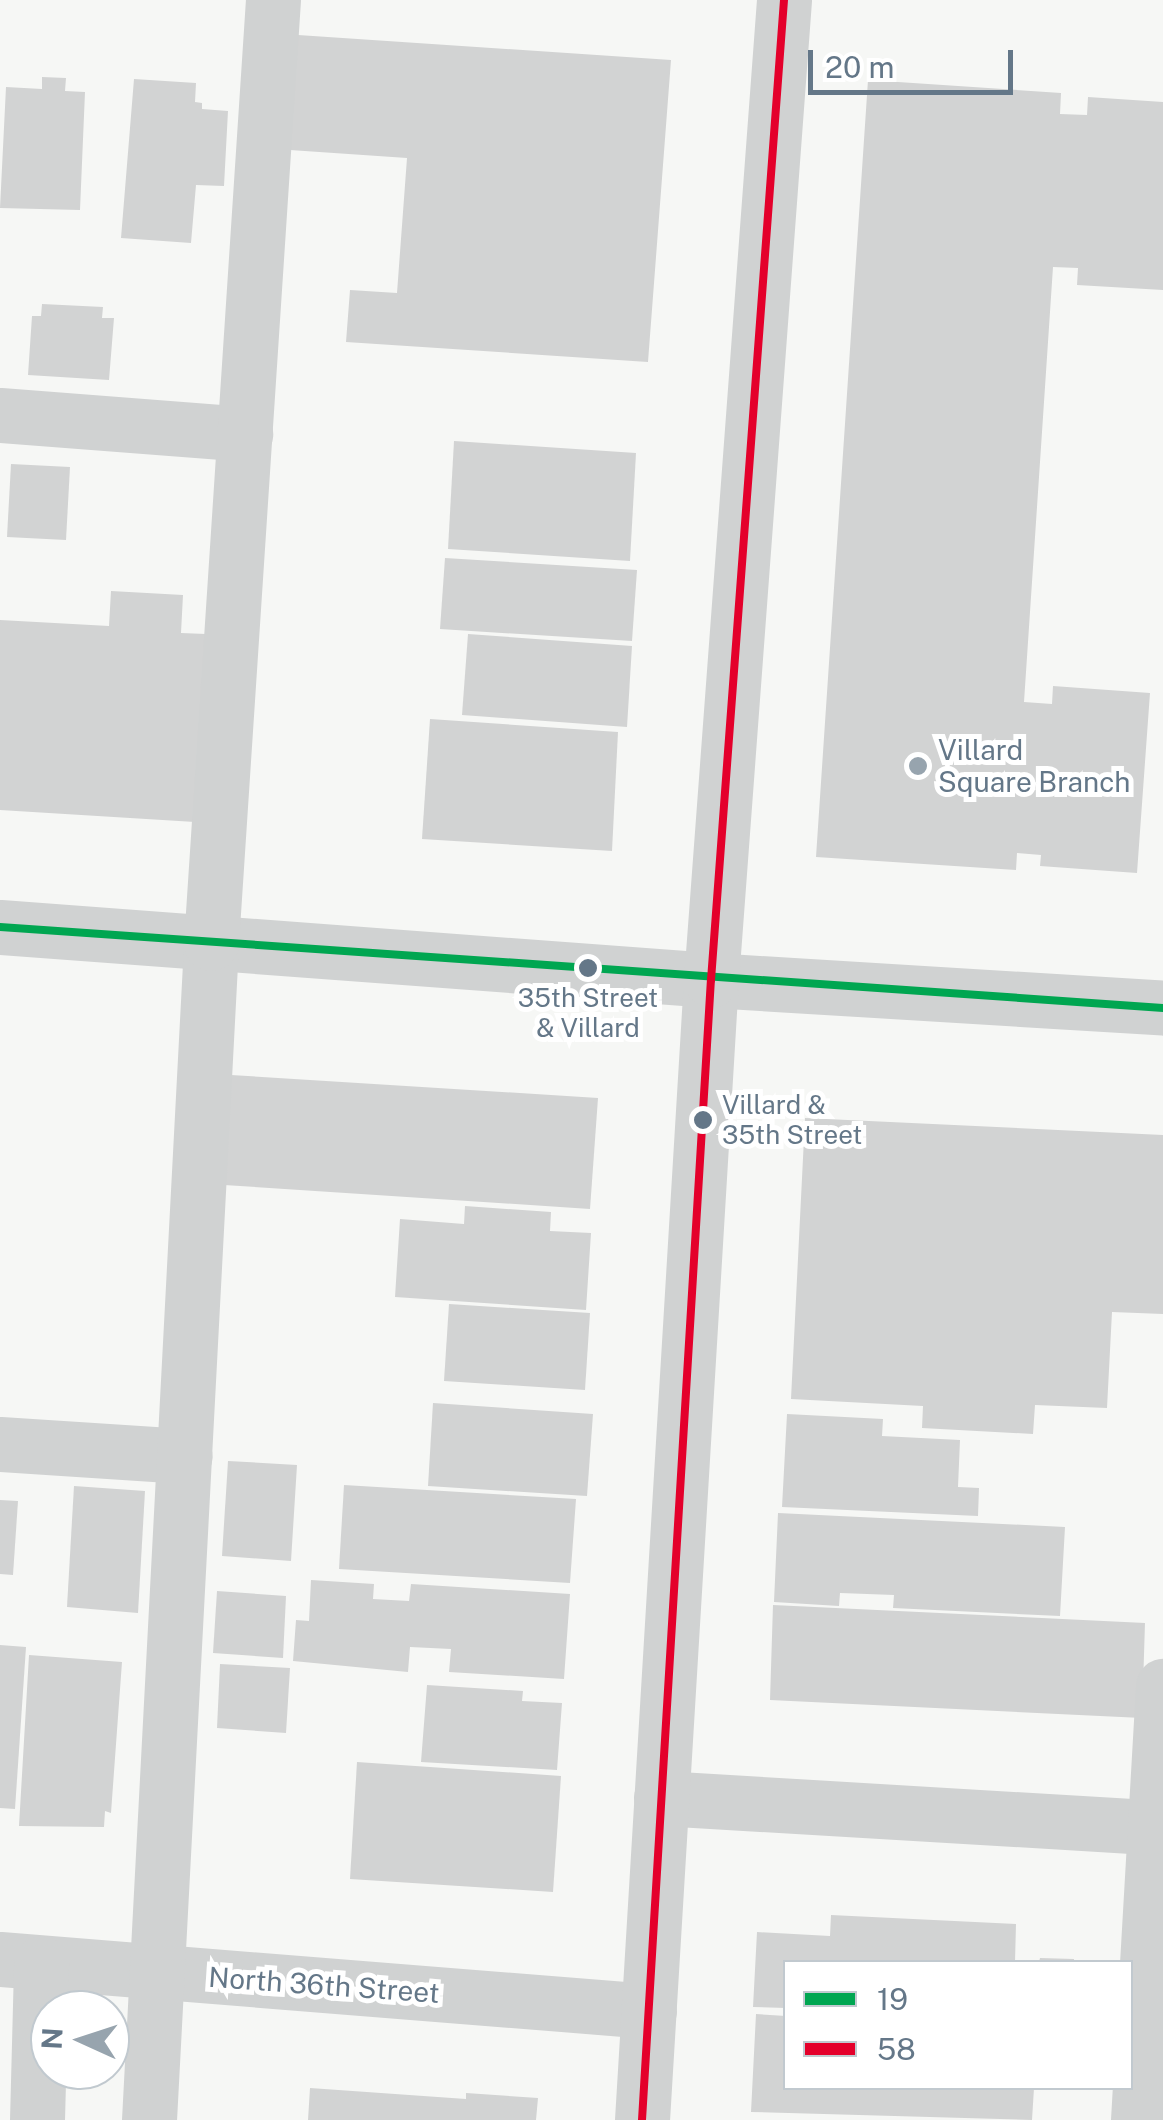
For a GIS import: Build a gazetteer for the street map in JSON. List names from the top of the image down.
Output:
{
  "streets": {
    "street": ["North 36th Street"]
  },
  "places": ["Villard Square Branch", "35th Street & Villard", "Villard & 35th Street"],
  "lines": ["transit line 58", "transit line 19"],
  "legend": ["19", "58"],
  "scale_bar": "20 m",
  "north": "left"
}
